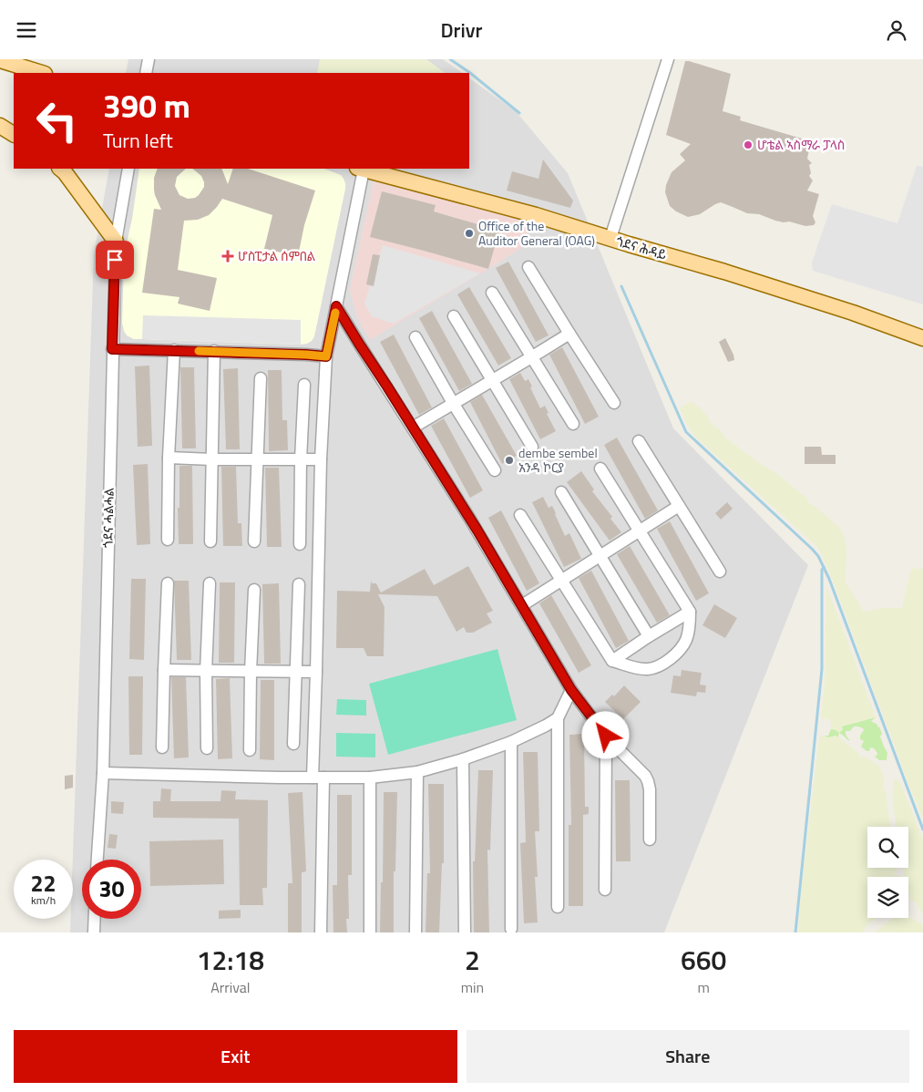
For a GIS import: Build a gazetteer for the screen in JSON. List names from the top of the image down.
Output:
{
  "streets": {
    "main road": ["ጎደና ሕዳይ"],
    "street": ["ጎደና ሓልሓል"]
  },
  "places": {
    "other": ["ሆቴል ኣስማራ ፓላስ", "Office of the Auditor General (OAG)", "dembe sembel አንዳ ኮርያ"],
    "health": ["ሆስፒታል ሰምበል"]
  },
  "page": {
    "header": "Drivr",
    "turn": ["390 m", "Turn left"],
    "speed": "22 km/h",
    "limit": "30",
    "eta": [
      "12:18",
      "Arrival",
      "2",
      "min",
      "660",
      "m"
    ],
    "buttons": ["Exit", "Share"]
  }
}
